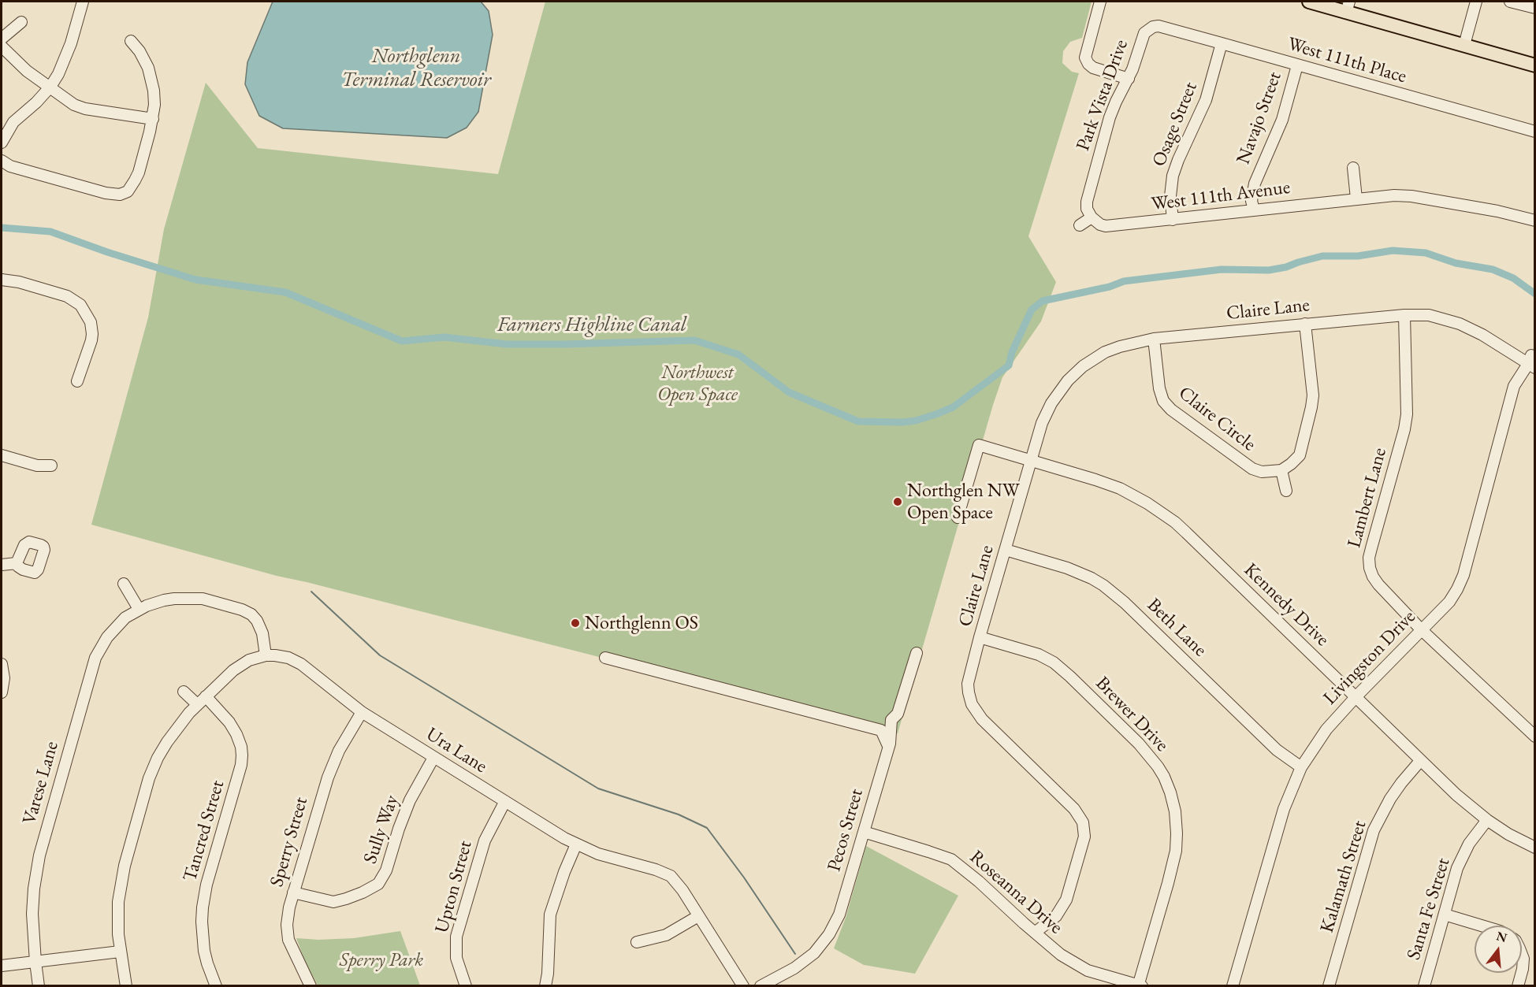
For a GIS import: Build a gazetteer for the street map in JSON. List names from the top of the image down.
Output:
{
  "streets": {
    "street": [
      "West 111th Place",
      "Park Vista Drive",
      "Navajo Street",
      "Osage Street",
      "West 111th Avenue",
      "Claire Lane",
      "Claire Circle",
      "Lambert Lane",
      "Kennedy Drive",
      "Beth Lane",
      "Livingston Drive",
      "Brewer Drive",
      "Ura Lane",
      "Varese Lane",
      "Sully Way",
      "Pecos Street",
      "Tancred Street",
      "Sperry Street",
      "Kalamath Street",
      "Upton Street",
      "Roseanna Drive",
      "Santa Fe Street"
    ]
  },
  "crossings": [
    ["West 111th Place", "Park Vista Drive"],
    ["West 111th Place", "Navajo Street"],
    ["West 111th Place", "Osage Street"],
    ["Park Vista Drive", "West 111th Avenue"],
    ["Navajo Street", "West 111th Avenue"],
    ["Osage Street", "West 111th Avenue"],
    ["Claire Lane", "Claire Circle"],
    ["Claire Lane", "Lambert Lane"],
    ["Claire Lane", "Kennedy Drive"],
    ["Claire Lane", "Beth Lane"],
    ["Claire Lane", "Livingston Drive"],
    ["Claire Lane", "Brewer Drive"],
    ["Claire Lane", "Roseanna Drive"],
    ["Lambert Lane", "Livingston Drive"],
    ["Kennedy Drive", "Livingston Drive"],
    ["Kennedy Drive", "Kalamath Street"],
    ["Kennedy Drive", "Santa Fe Street"],
    ["Beth Lane", "Livingston Drive"],
    ["Brewer Drive", "Roseanna Drive"],
    ["Ura Lane", "Varese Lane"],
    ["Ura Lane", "Sully Way"],
    ["Ura Lane", "Tancred Street"],
    ["Ura Lane", "Sperry Street"],
    ["Ura Lane", "Upton Street"],
    ["Sully Way", "Sperry Street"],
    ["Pecos Street", "Roseanna Drive"]
  ],
  "water": ["Northglenn Terminal Reservoir", "Farmers Highline Canal"],
  "parks": ["Northwest Open Space", "Sperry Park"],
  "places": ["Northglen NW Open Space", "Northglenn OS"],
  "north": "top"
}
